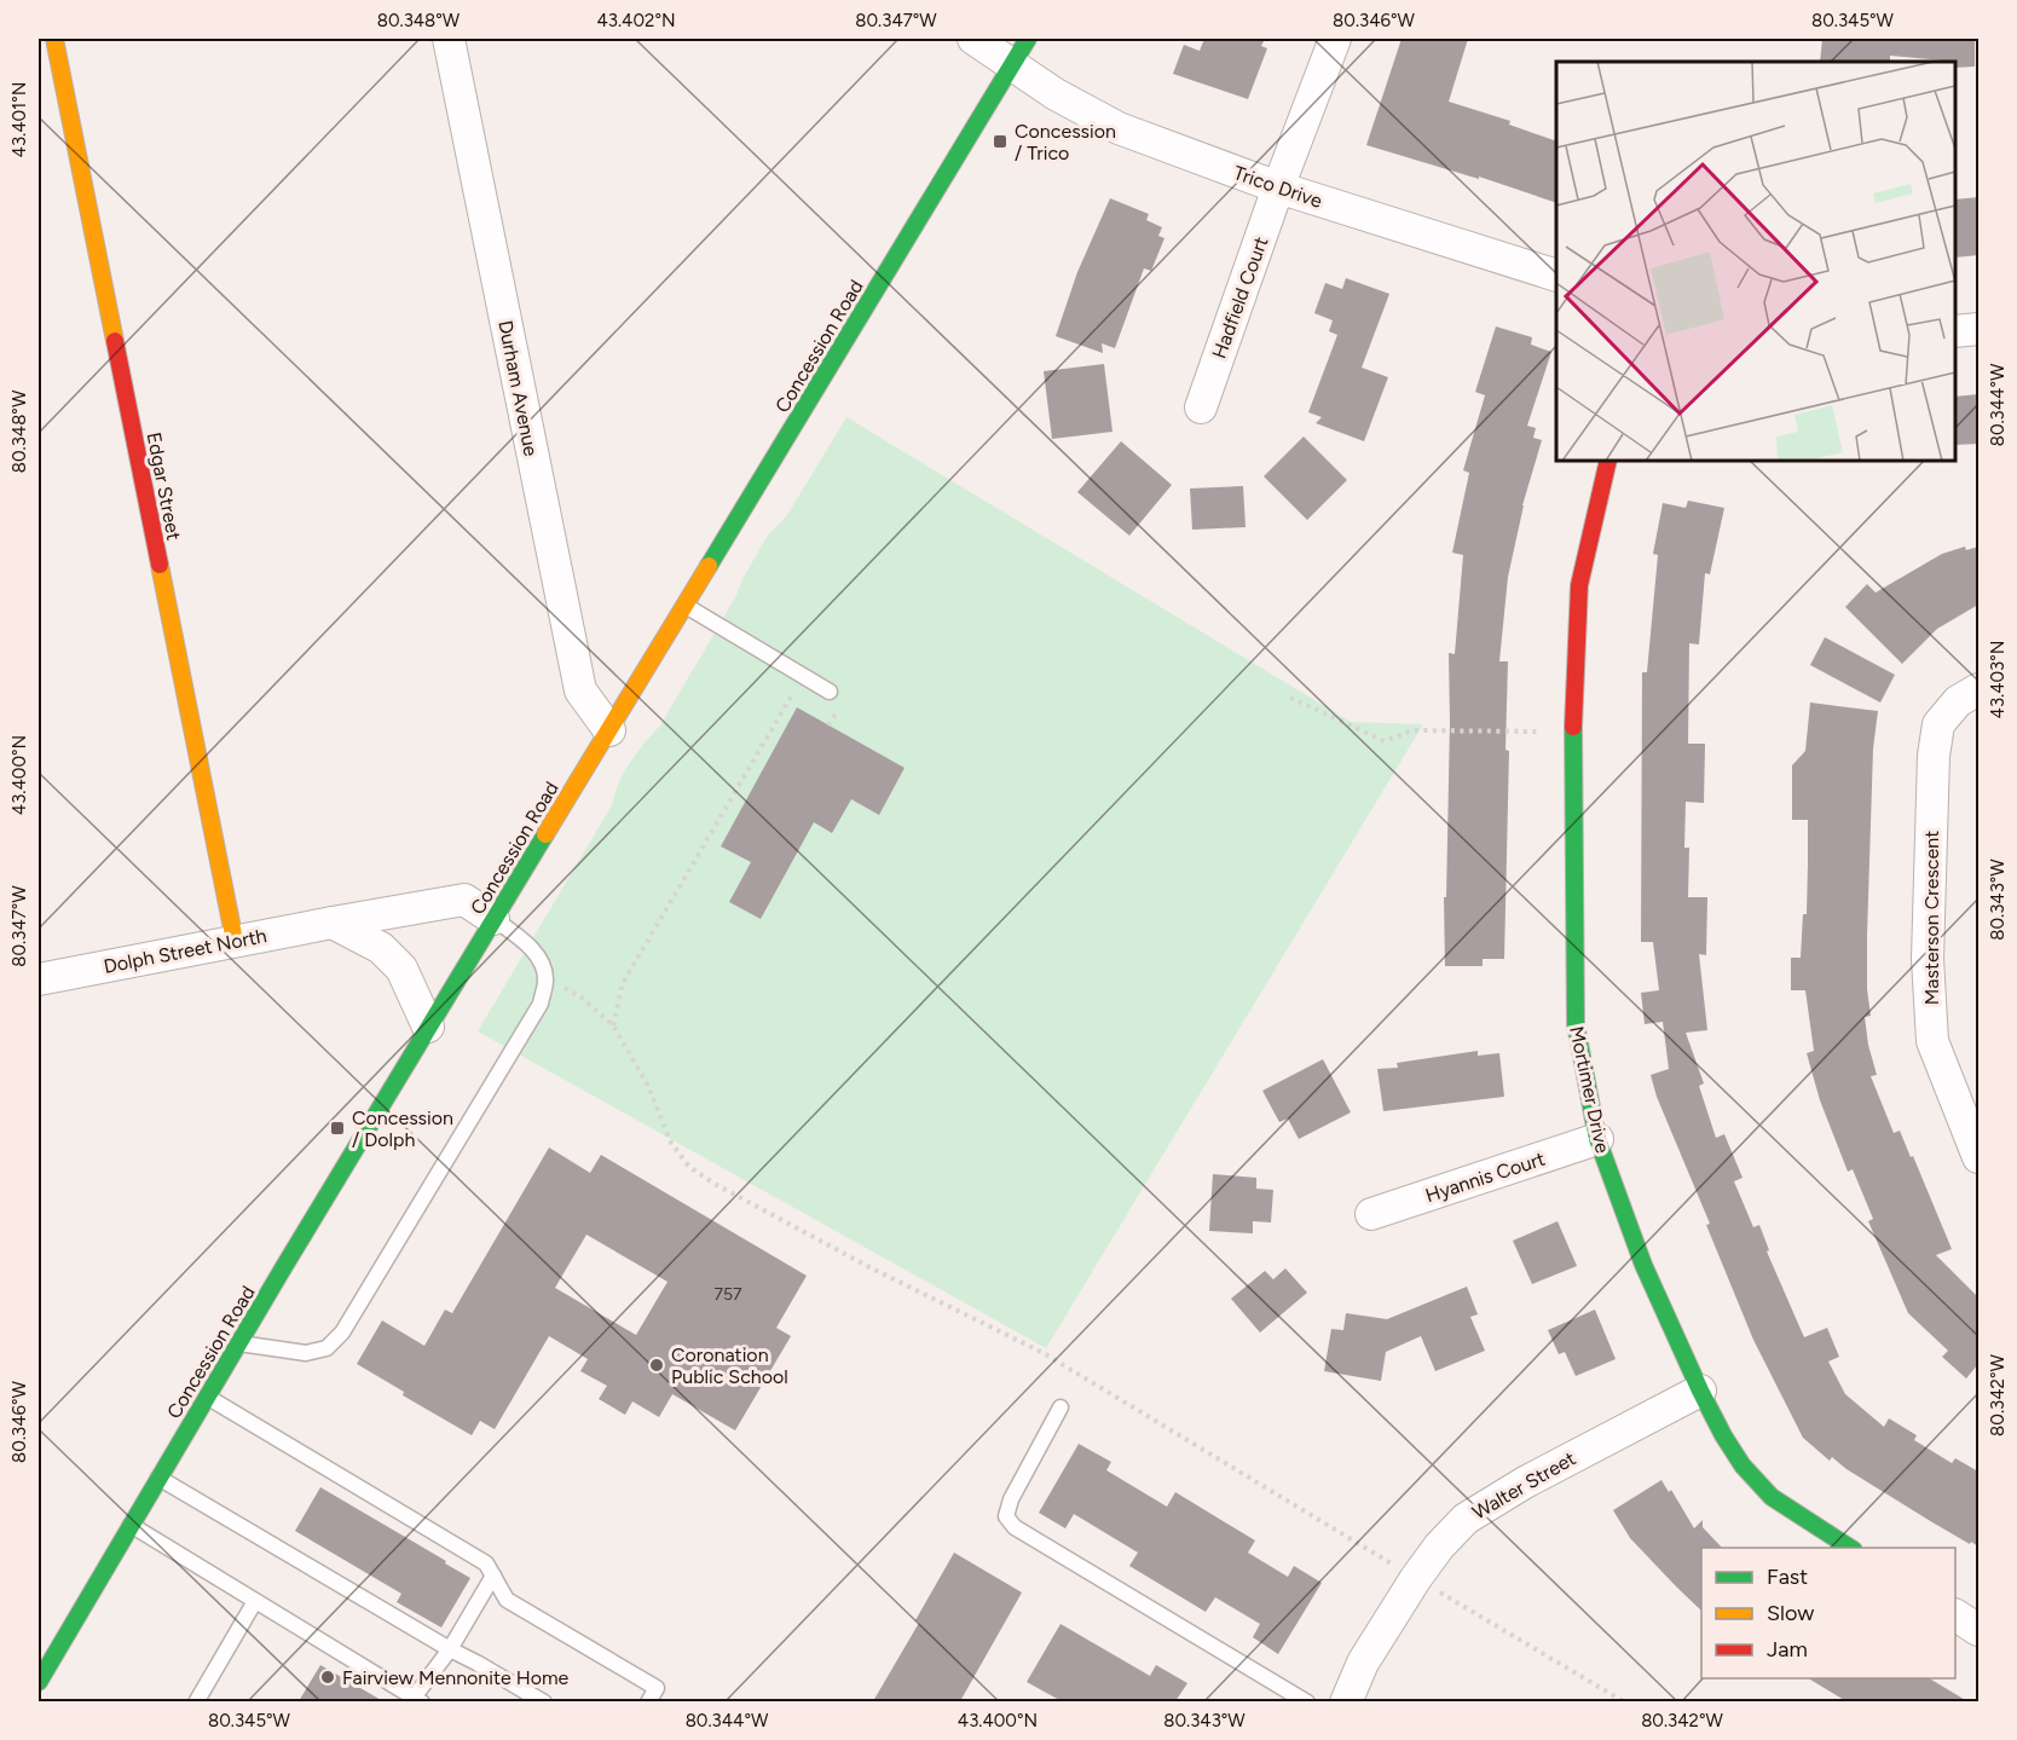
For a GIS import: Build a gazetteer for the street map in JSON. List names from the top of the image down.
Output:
{
  "streets": {
    "street": [
      "Trico Drive",
      "Hadfield Court",
      "Concession Road",
      "Durham Avenue",
      "Edgar Street",
      "Masterson Crescent",
      "Dolph Street North",
      "Mortimer Drive",
      "Hyannis Court",
      "Walter Street"
    ]
  },
  "crossings": [
    ["Trico Drive", "Hadfield Court"],
    ["Trico Drive", "Concession Road"],
    ["Concession Road", "Durham Avenue"],
    ["Concession Road", "Dolph Street North"],
    ["Edgar Street", "Dolph Street North"],
    ["Mortimer Drive", "Hyannis Court"],
    ["Mortimer Drive", "Walter Street"]
  ],
  "places": {
    "transit": ["Concession / Trico", "Concession / Dolph"],
    "other": ["Coronation Public School", "Fairview Mennonite Home"]
  },
  "house_numbers": ["757"],
  "legend": ["Fast", "Slow", "Jam"],
  "coordinates": [
    "80.348°W",
    "43.402°N",
    "80.347°W",
    "80.346°W",
    "80.345°W",
    "43.401°N",
    "80.344°W",
    "43.403°N",
    "43.400°N",
    "80.343°W",
    "80.342°W"
  ]
}
